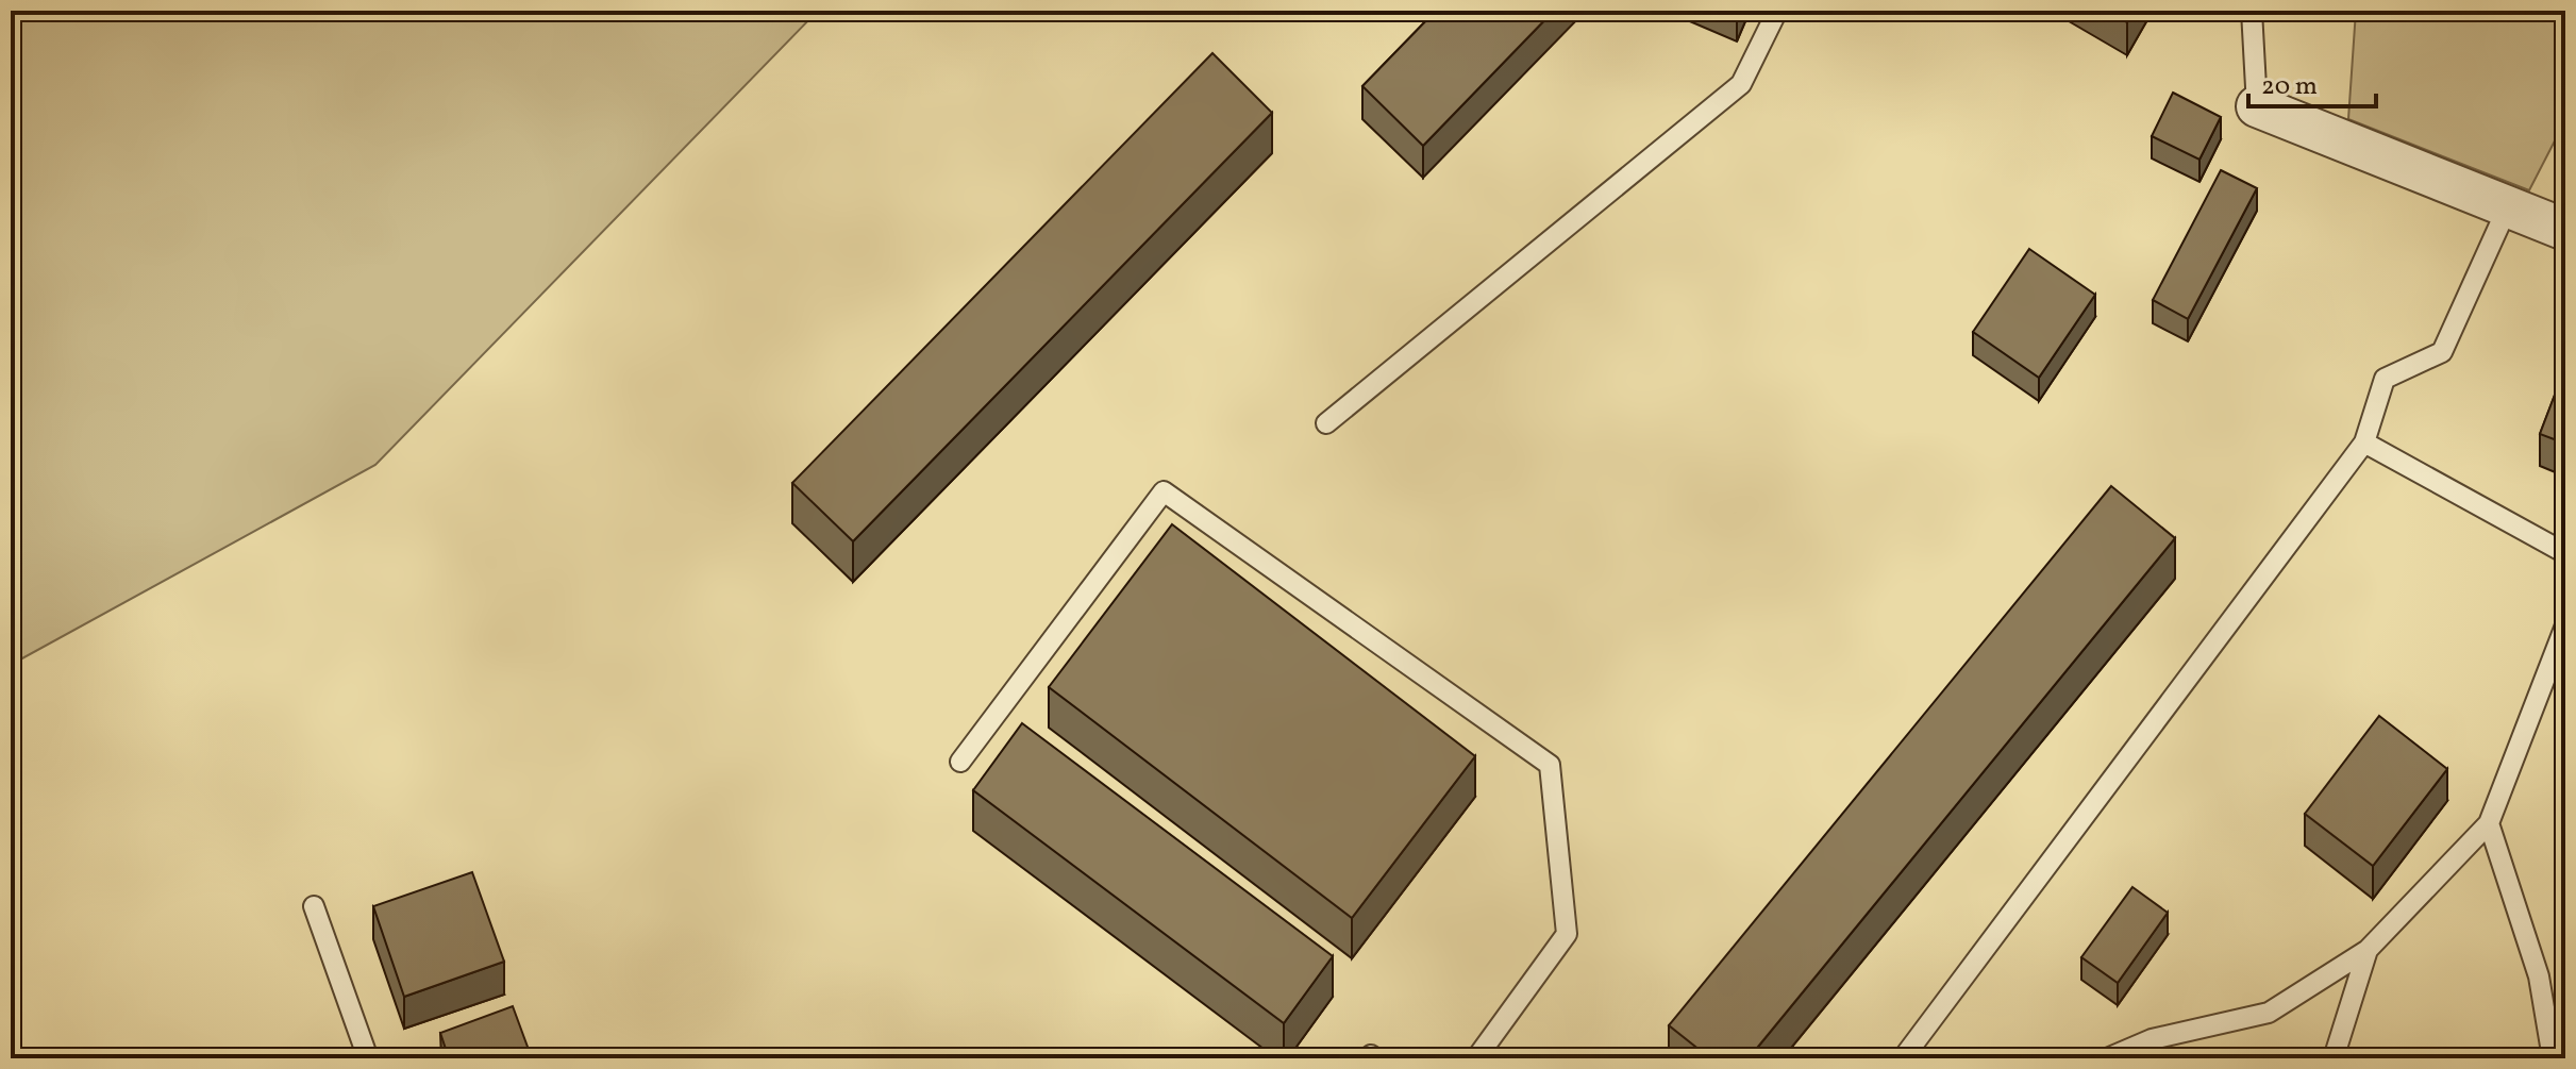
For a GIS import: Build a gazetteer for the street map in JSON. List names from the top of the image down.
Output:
{
  "scale_bar": "20 m"
}
